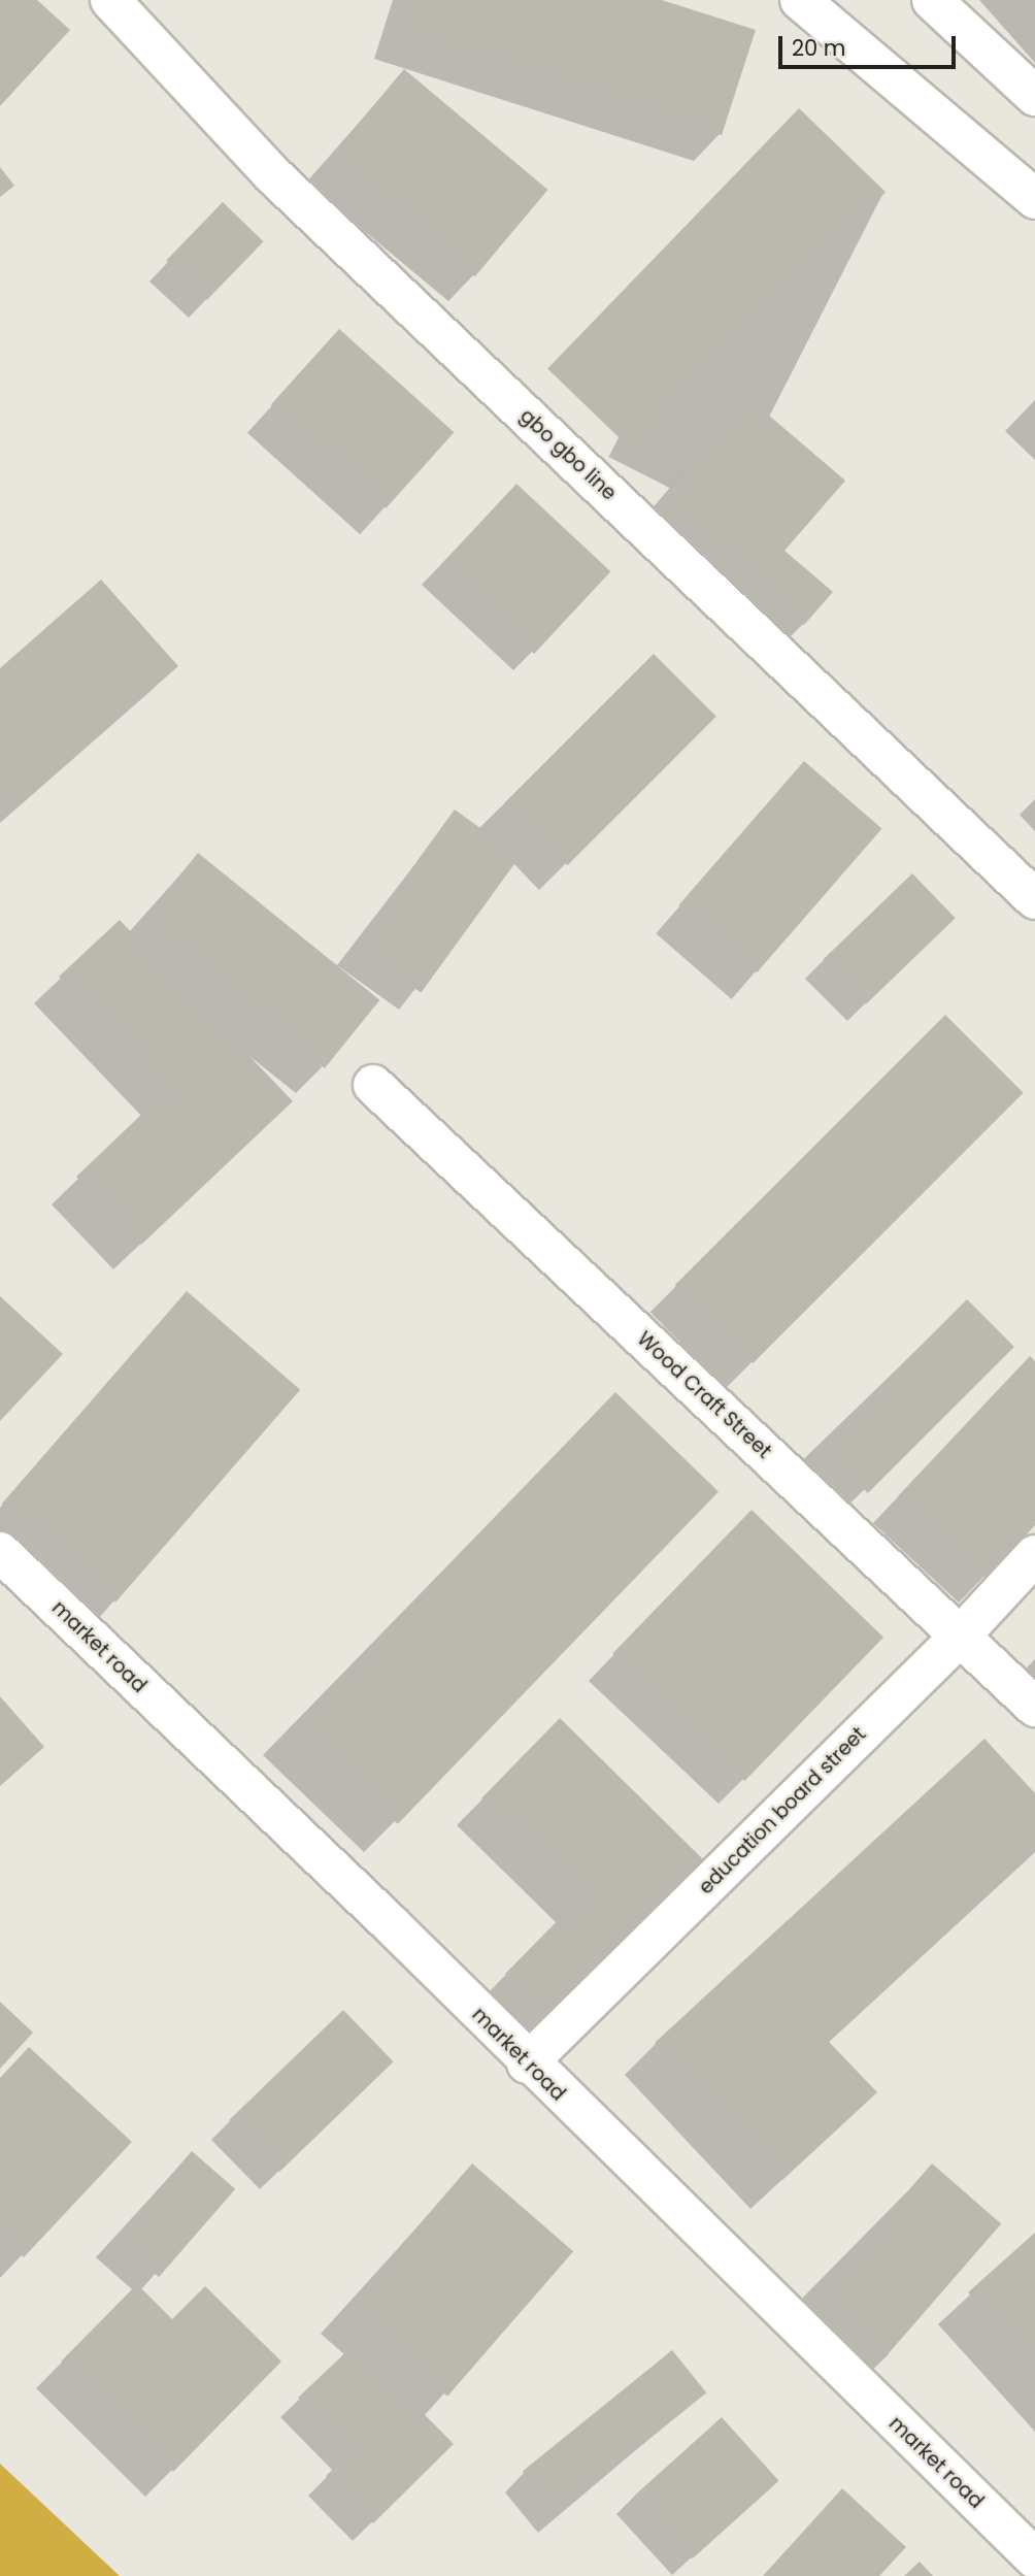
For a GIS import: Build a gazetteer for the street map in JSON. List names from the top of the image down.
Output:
{
  "streets": {
    "street": [
      "gbo gbo line",
      "Wood Craft Street",
      "market road",
      "education board street"
    ]
  },
  "crossings": [
    ["Wood Craft Street", "education board street"],
    ["market road", "education board street"]
  ],
  "scale_bar": "20 m"
}
